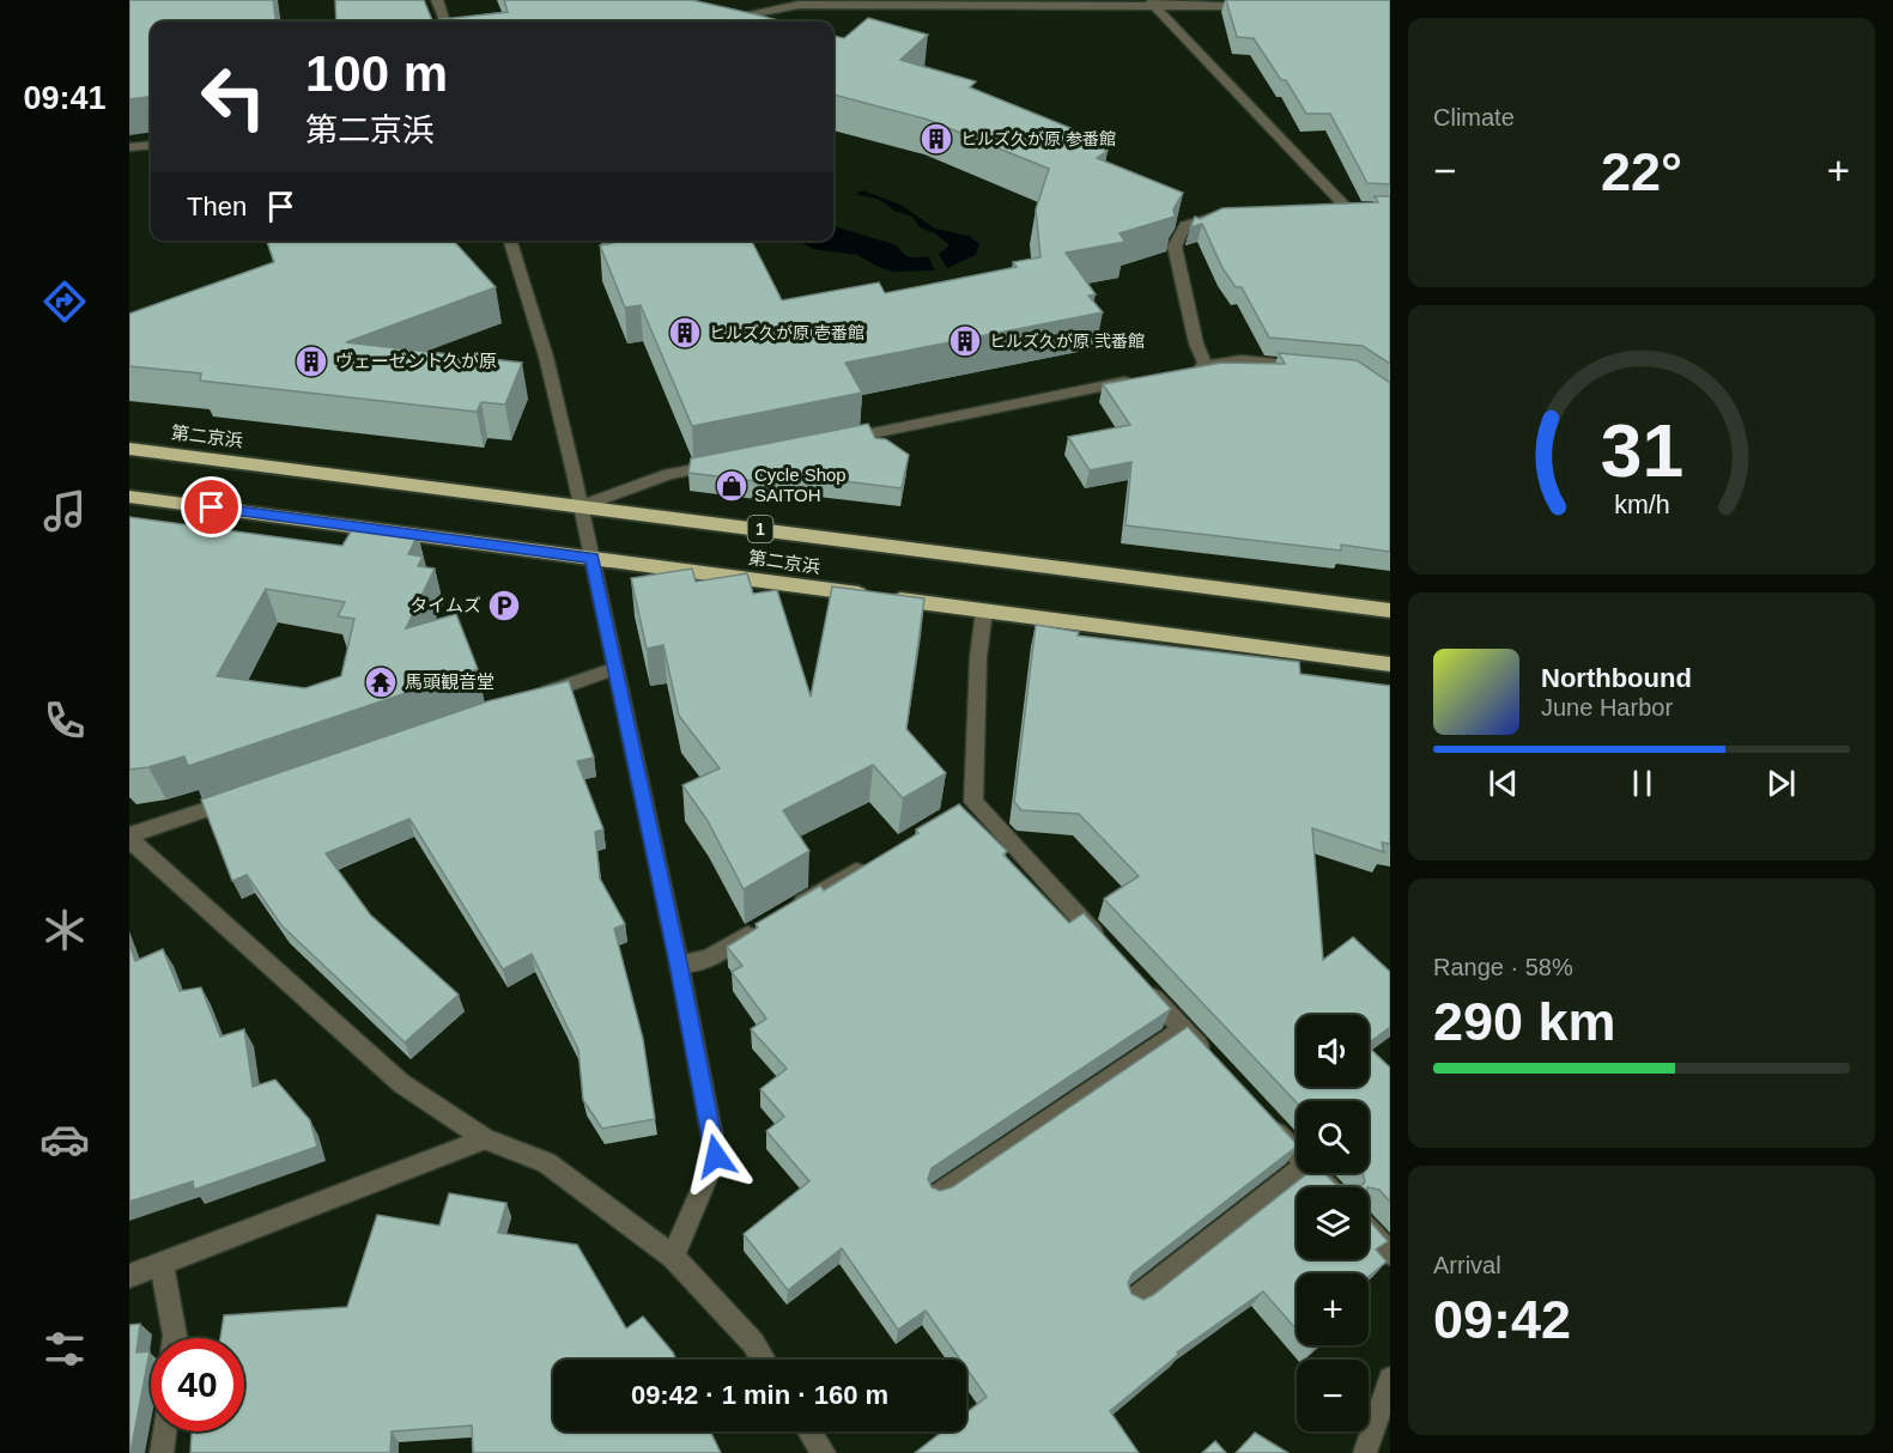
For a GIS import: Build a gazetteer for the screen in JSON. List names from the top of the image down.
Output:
{
  "streets": {
    "highway": ["第二京浜", "1"]
  },
  "places": {
    "building": [
      "ヒルズ久が原 参番館",
      "ヒルズ久が原 壱番館",
      "ヒルズ久が原 弐番館",
      "ヴェーゼント久が原"
    ],
    "shop": ["Cycle Shop SAITOH"],
    "parking": ["タイムズ"],
    "temple": ["馬頭観音堂"]
  },
  "page": {
    "tabs": "09:41",
    "tile": [
      "Climate",
      ["Range · 58%", "290 km"],
      ["Arrival", "09:42"]
    ],
    "turn": ["100 m", "第二京浜"],
    "heat": ["−", "22°", "+"],
    "then": "Then",
    "song": ["Northbound", "June Harbor"],
    "map_buttons": ["+", "−"],
    "limit": "40",
    "trip": "09:42 · 1 min · 160 m",
    "gauge": ["31", "km/h"]
  }
}
